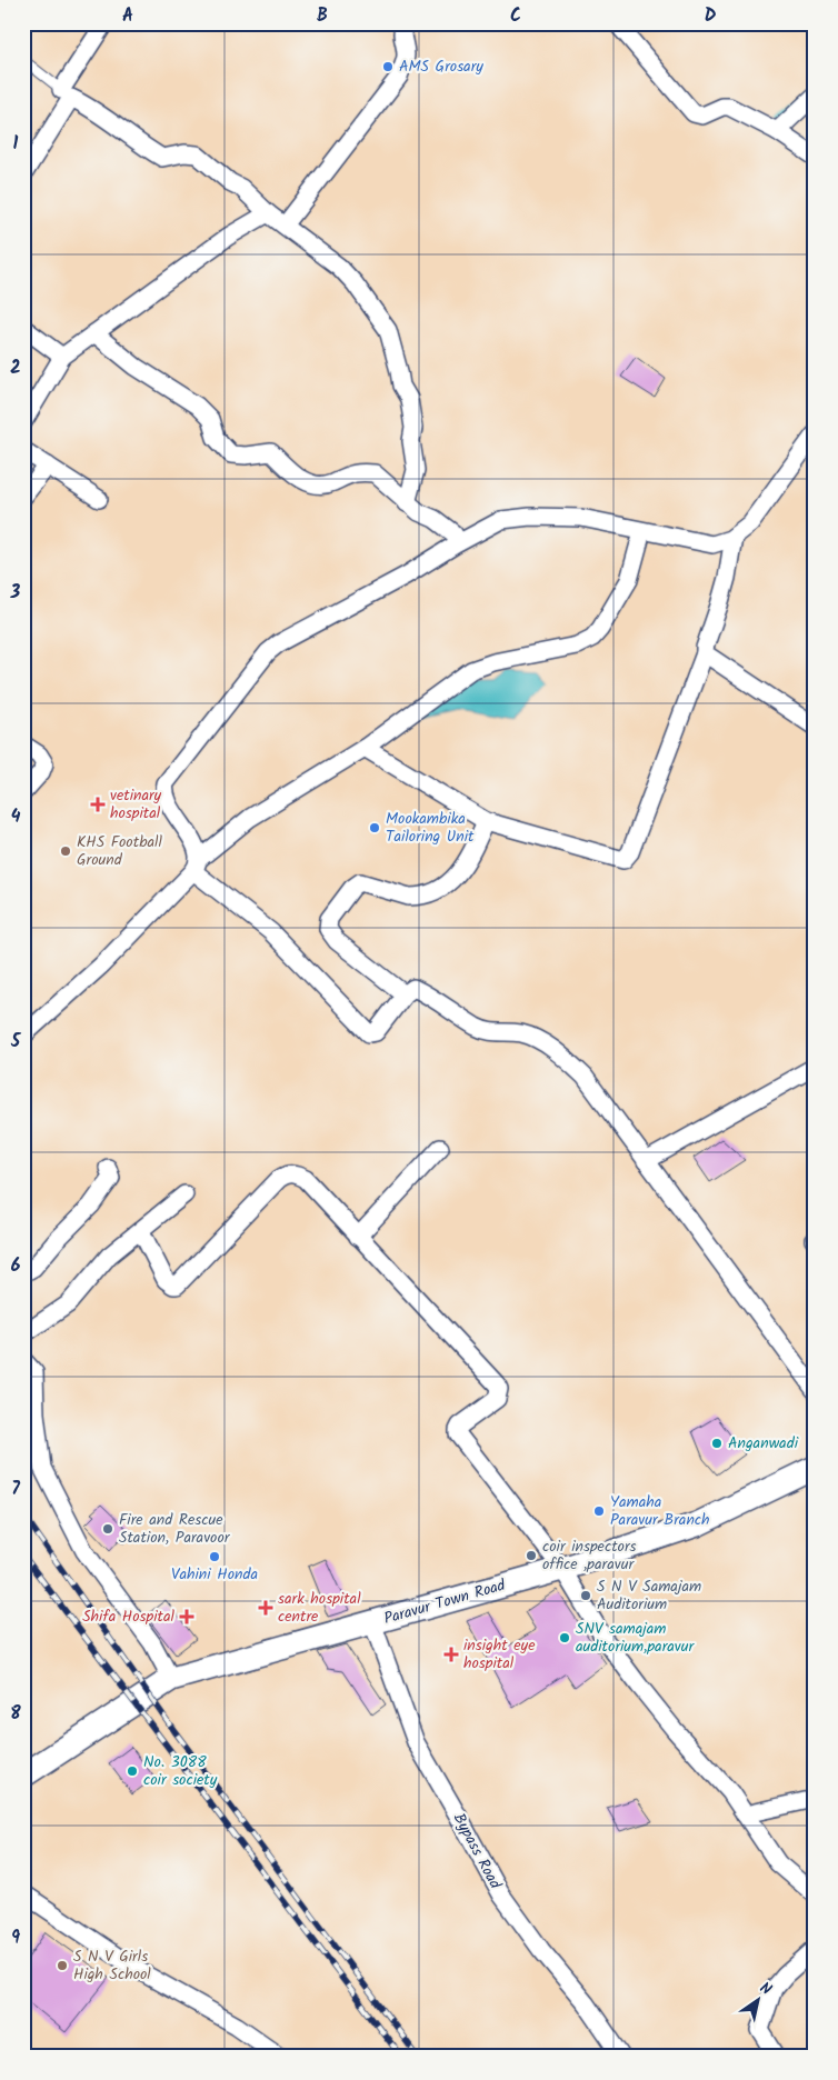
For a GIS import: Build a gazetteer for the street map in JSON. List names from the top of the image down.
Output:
{
  "streets": {
    "main road": ["Paravur Town Road"],
    "street": ["Bypass Road"]
  },
  "crossings": [
    ["Paravur Town Road", "Bypass Road"]
  ],
  "places": {
    "other": [
      "AMS Grosary",
      "Mookambika Tailoring Unit",
      "KHS Football Ground",
      "Anganwadi",
      "Yamaha Paravur Branch",
      "Fire and Rescue Station, Paravoor",
      "coir inspectors office ,paravur",
      "Vahini Honda",
      "S N V Samajam Auditorium",
      "SNV samajam auditorium,paravur",
      "No. 3088 coir society",
      "S N V Girls High School"
    ],
    "health": [
      "vetinary hospital",
      "sark hospital centre",
      "Shifa Hospital",
      "insight eye hospital"
    ]
  },
  "north": "top right",
  "grid": {
    "columns": [
      "A",
      "B",
      "C",
      "D"
    ],
    "rows": [
      "1",
      "2",
      "3",
      "4",
      "5",
      "6",
      "7",
      "8",
      "9"
    ]
  }
}
